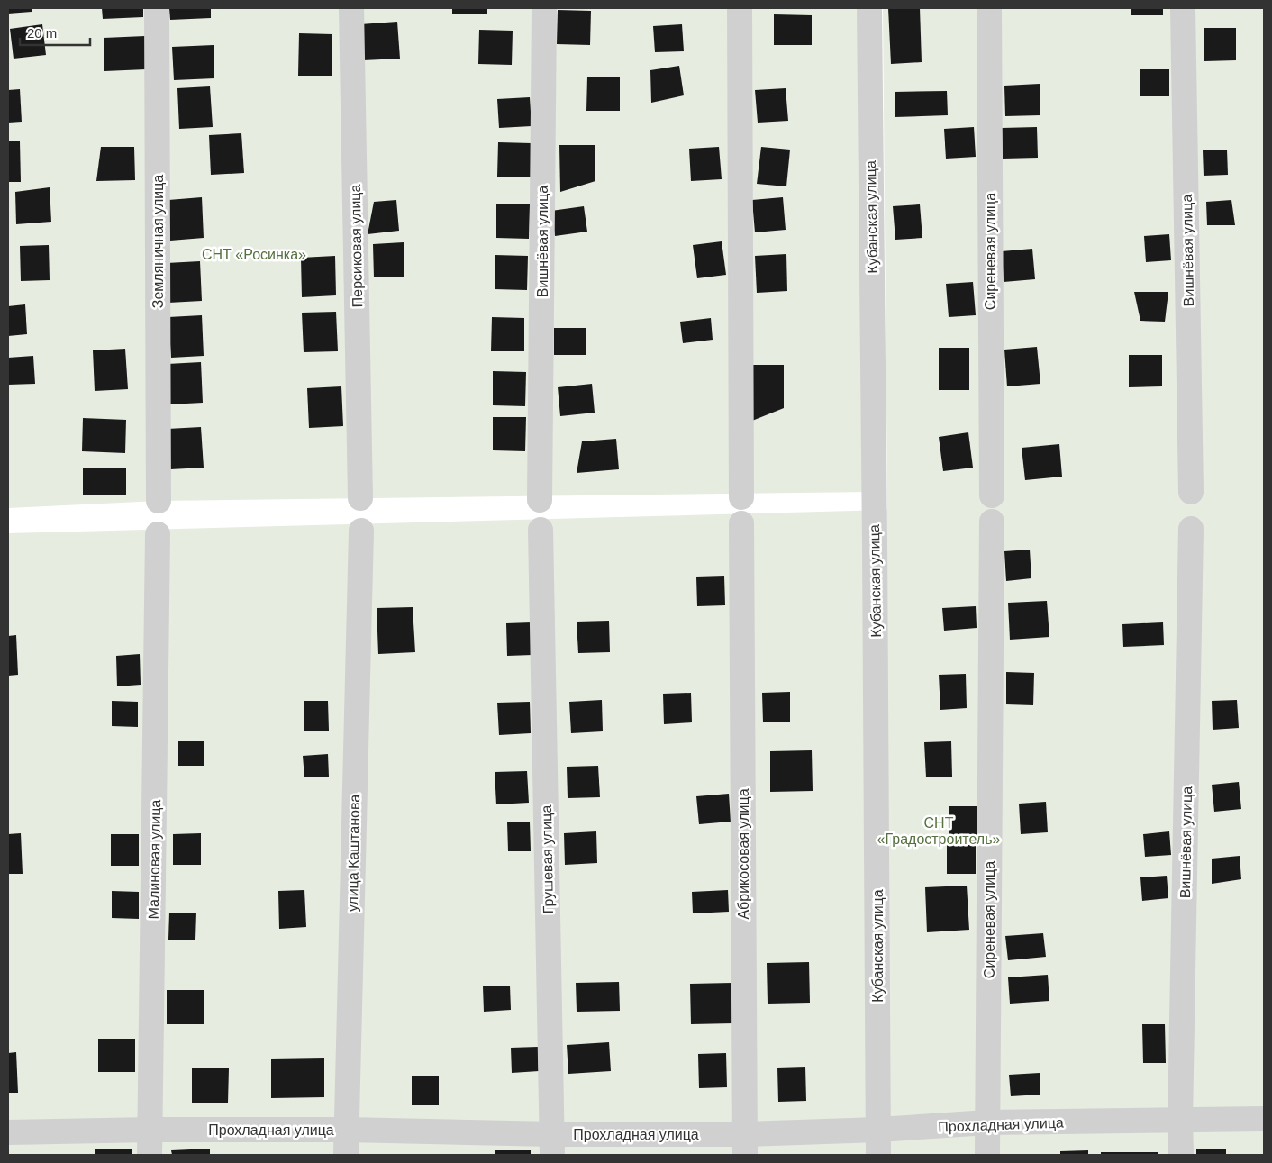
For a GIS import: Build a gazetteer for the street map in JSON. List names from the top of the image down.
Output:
{
  "streets": {
    "street": [
      "Кубанская улица",
      "Земляничная улица",
      "Вишнёвая улица",
      "Персиковая улица",
      "Сиреневая улица",
      "улица Каштанова",
      "Абрикосовая улица",
      "Малиновая улица",
      "Грушевая улица",
      "Прохладная улица"
    ]
  },
  "crossings": [
    ["Кубанская улица", "Прохладная улица"],
    ["Вишнёвая улица", "Прохладная улица"],
    ["Сиреневая улица", "Прохладная улица"],
    ["улица Каштанова", "Прохладная улица"],
    ["Абрикосовая улица", "Прохладная улица"],
    ["Малиновая улица", "Прохладная улица"],
    ["Грушевая улица", "Прохладная улица"]
  ],
  "parks": ["СНТ «Росинка»", "СНТ «Градостроитель»"],
  "scale_bar": "20 m"
}
